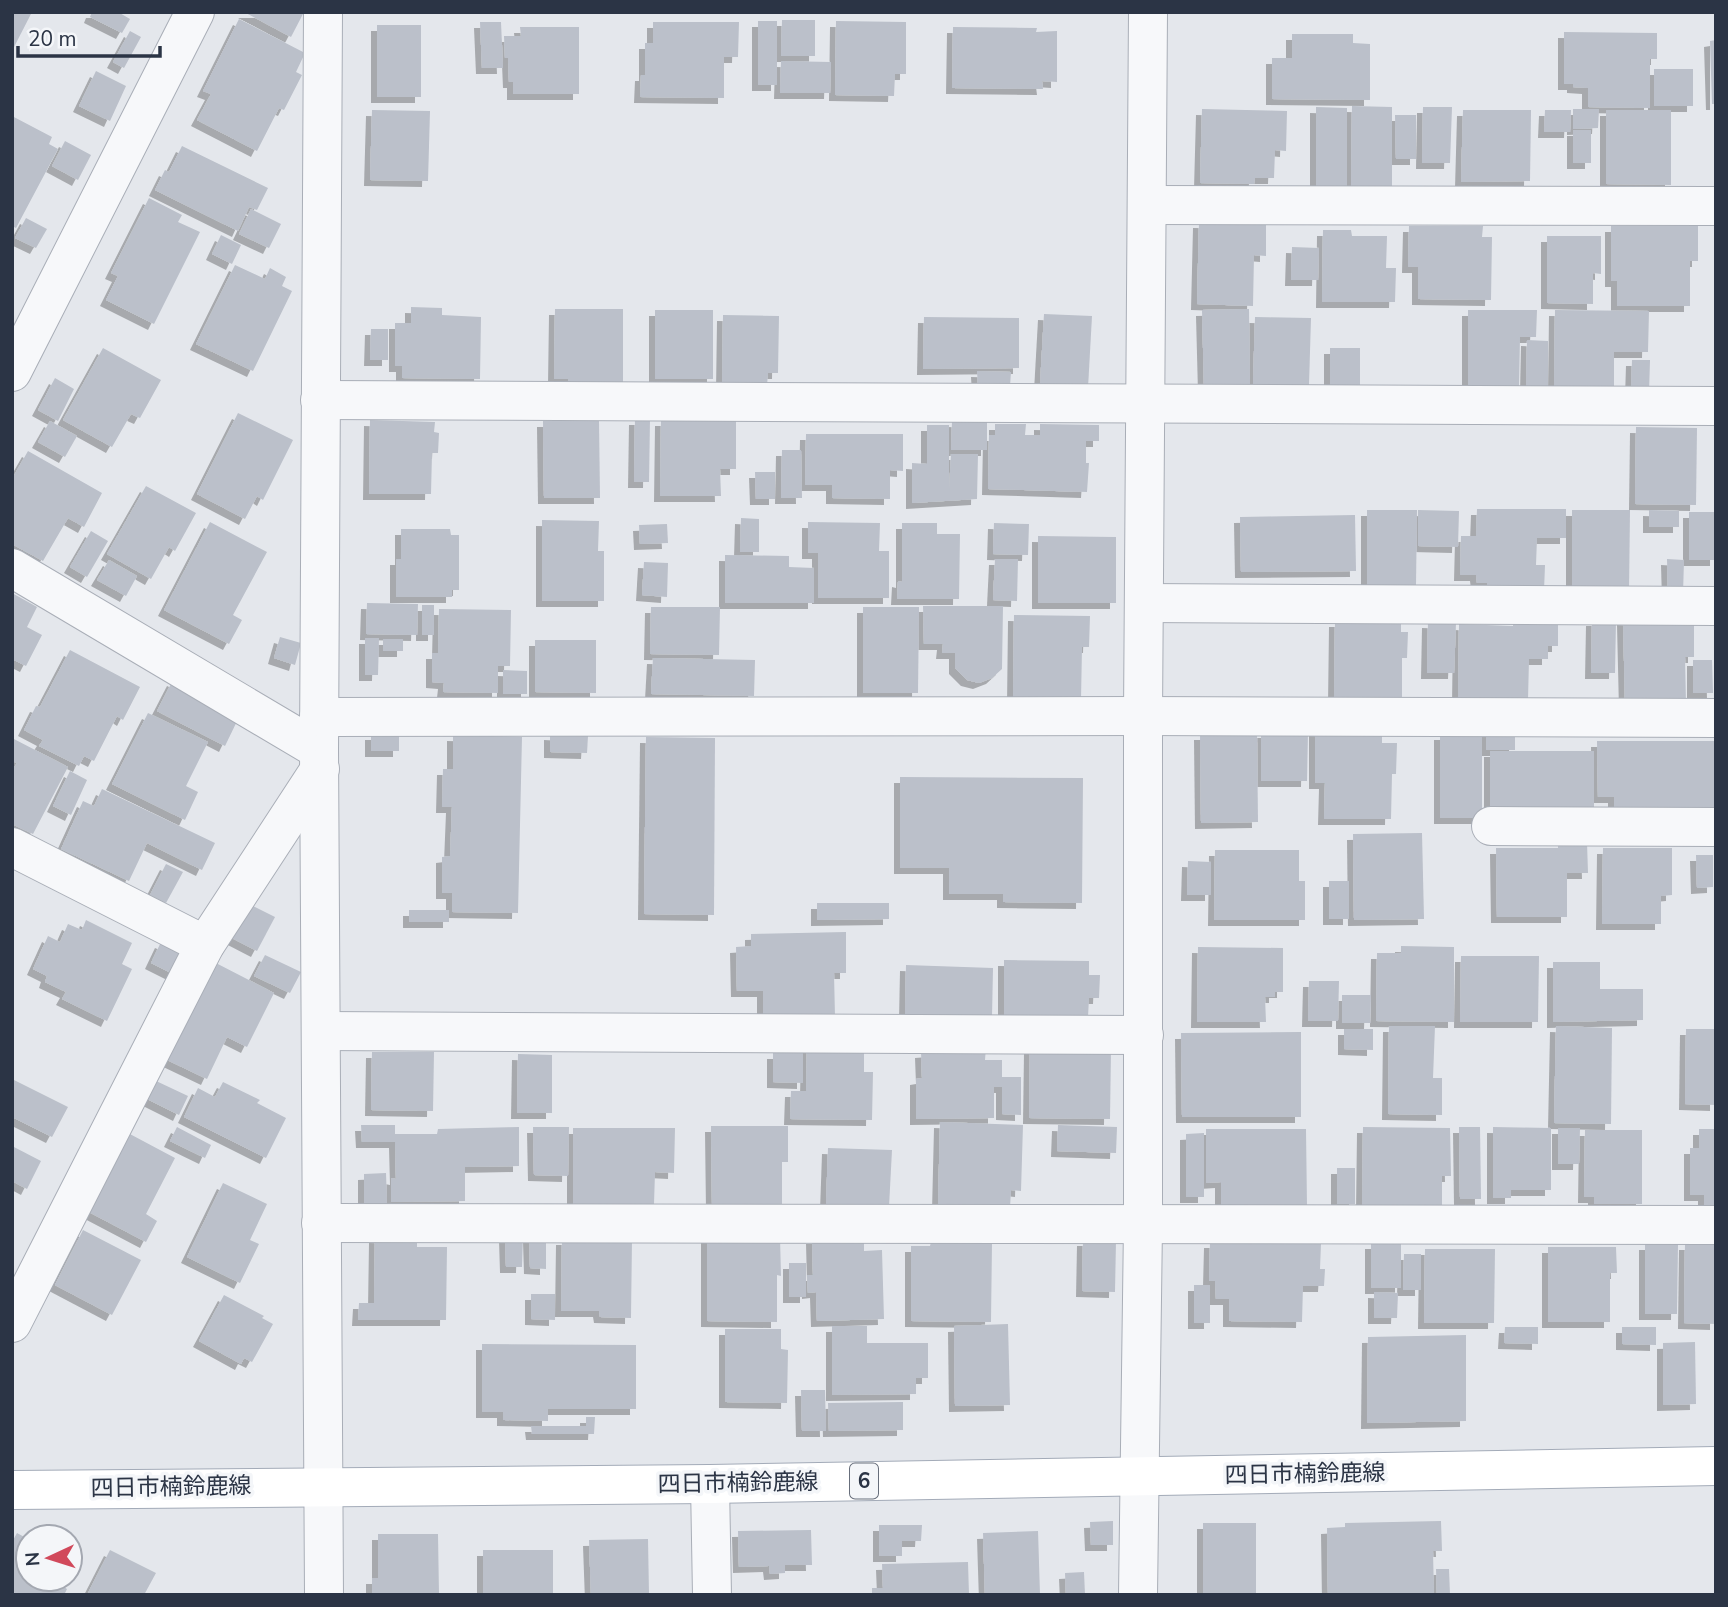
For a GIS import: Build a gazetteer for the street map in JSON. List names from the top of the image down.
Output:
{
  "streets": {
    "main road": ["四日市楠鈴鹿線", "6"]
  },
  "scale_bar": "20 m",
  "north": "left"
}
